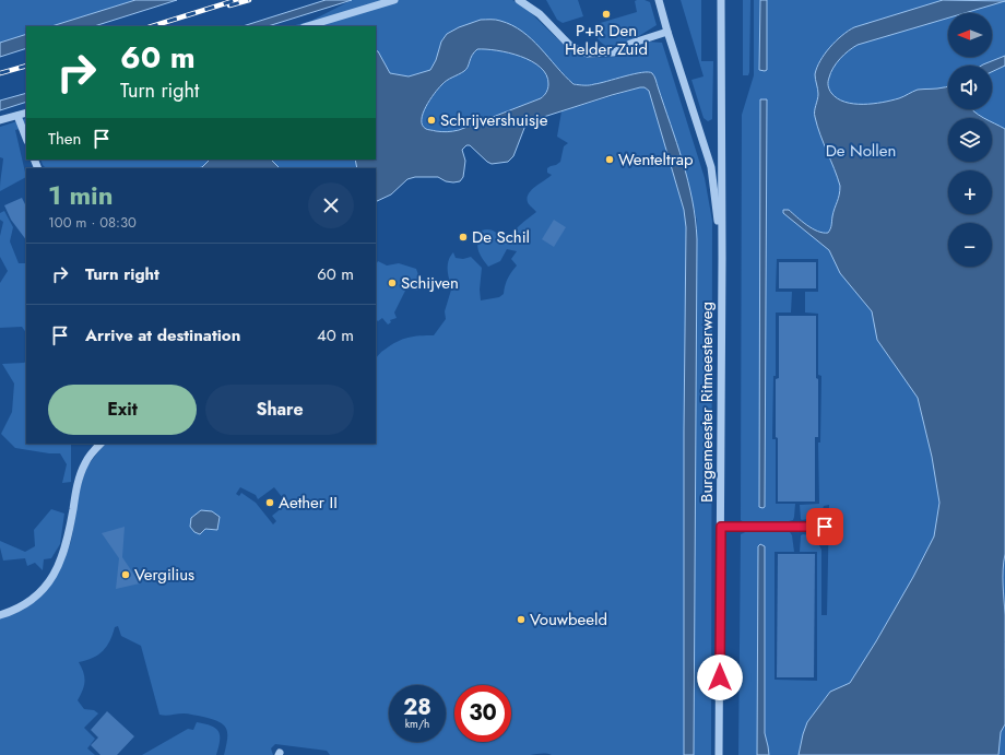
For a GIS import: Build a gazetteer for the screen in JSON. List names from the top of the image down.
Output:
{
  "streets": {
    "street": ["Burgemeester Ritmeesterweg"]
  },
  "parks": ["De Nollen"],
  "places": [
    "P+R Den Helder Zuid",
    "Schrijvershuisje",
    "Wenteltrap",
    "De Schil",
    "Schijven",
    "Aether II",
    "Vergilius",
    "Vouwbeeld"
  ],
  "north": "left",
  "page": {
    "map_buttons": ["+", "−"],
    "turn": ["60 m", "Turn right"],
    "then": "Then",
    "heading": ["1 min", "100 m · 08:30"],
    "list": [
      {
        "name": "Turn right",
        "value": "60 m"
      },
      {
        "name": "Arrive at destination",
        "value": "40 m"
      }
    ],
    "buttons": ["Exit", "Share"],
    "speed": "28 km/h",
    "limit": "30"
  }
}
